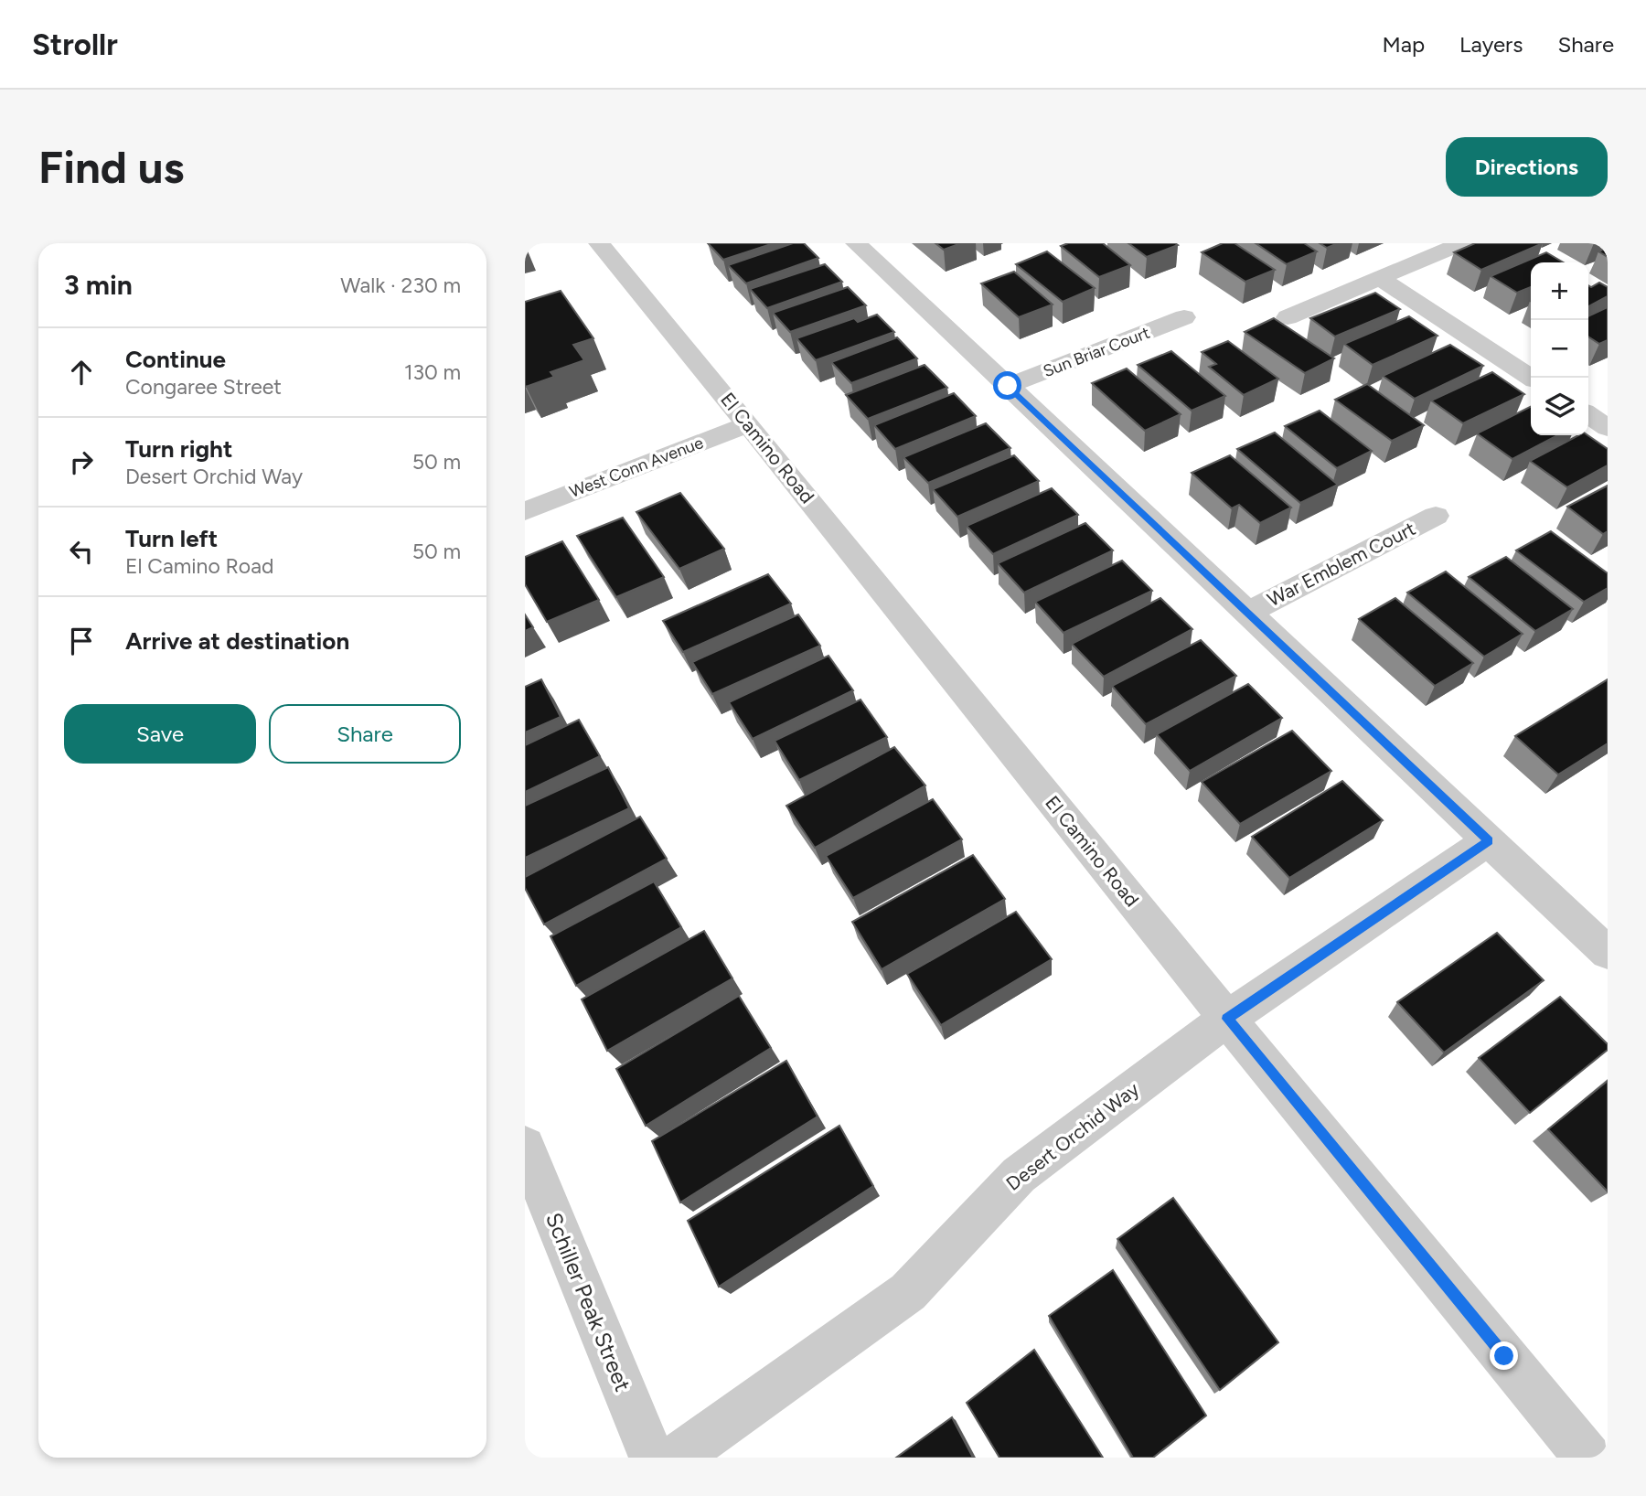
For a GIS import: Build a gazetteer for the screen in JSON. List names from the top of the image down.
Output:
{
  "streets": {
    "street": [
      "Sun Briar Court",
      "El Camino Road",
      "West Conn Avenue",
      "War Emblem Court",
      "Desert Orchid Way",
      "Schiller Peak Street"
    ]
  },
  "crossings": [
    ["El Camino Road", "West Conn Avenue"],
    ["El Camino Road", "Desert Orchid Way"]
  ],
  "page": {
    "header": "Strollr",
    "nav": ["Map", "Layers", "Share"],
    "buttons": [
      "Directions",
      ["Save", "Share"]
    ],
    "title": "Find us",
    "heading": ["3 min", "Walk · 230 m"],
    "map_buttons": ["+", "−"],
    "list": [
      ["Continue", "Congaree Street", "130 m"],
      ["Turn right", "Desert Orchid Way", "50 m"],
      ["Turn left", "El Camino Road", "50 m"],
      "Arrive at destination"
    ]
  }
}
